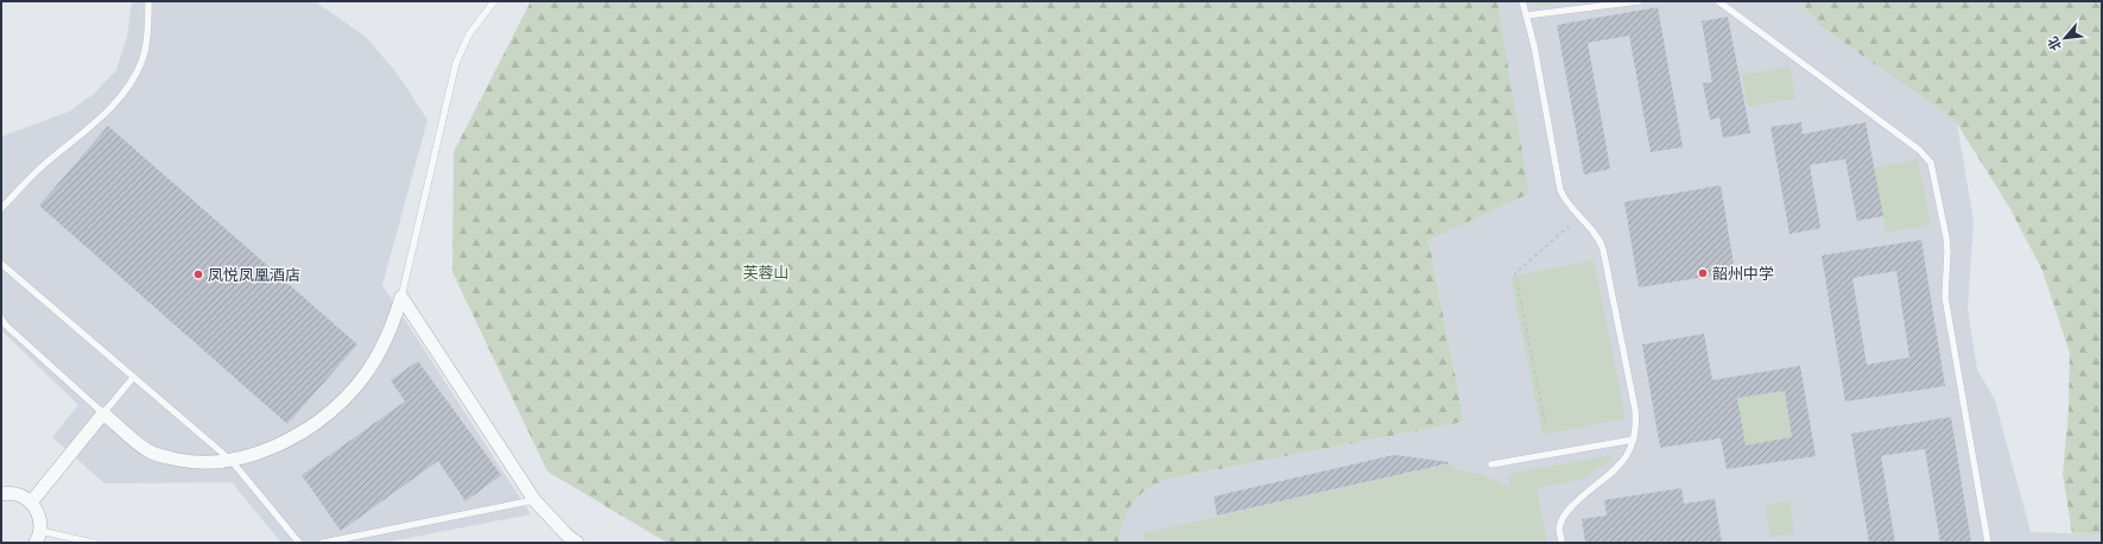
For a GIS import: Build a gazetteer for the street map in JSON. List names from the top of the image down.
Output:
{
  "parks": ["芙蓉山"],
  "places": ["韶州中学", "凤悦凤凰酒店"],
  "north": "bottom left"
}
